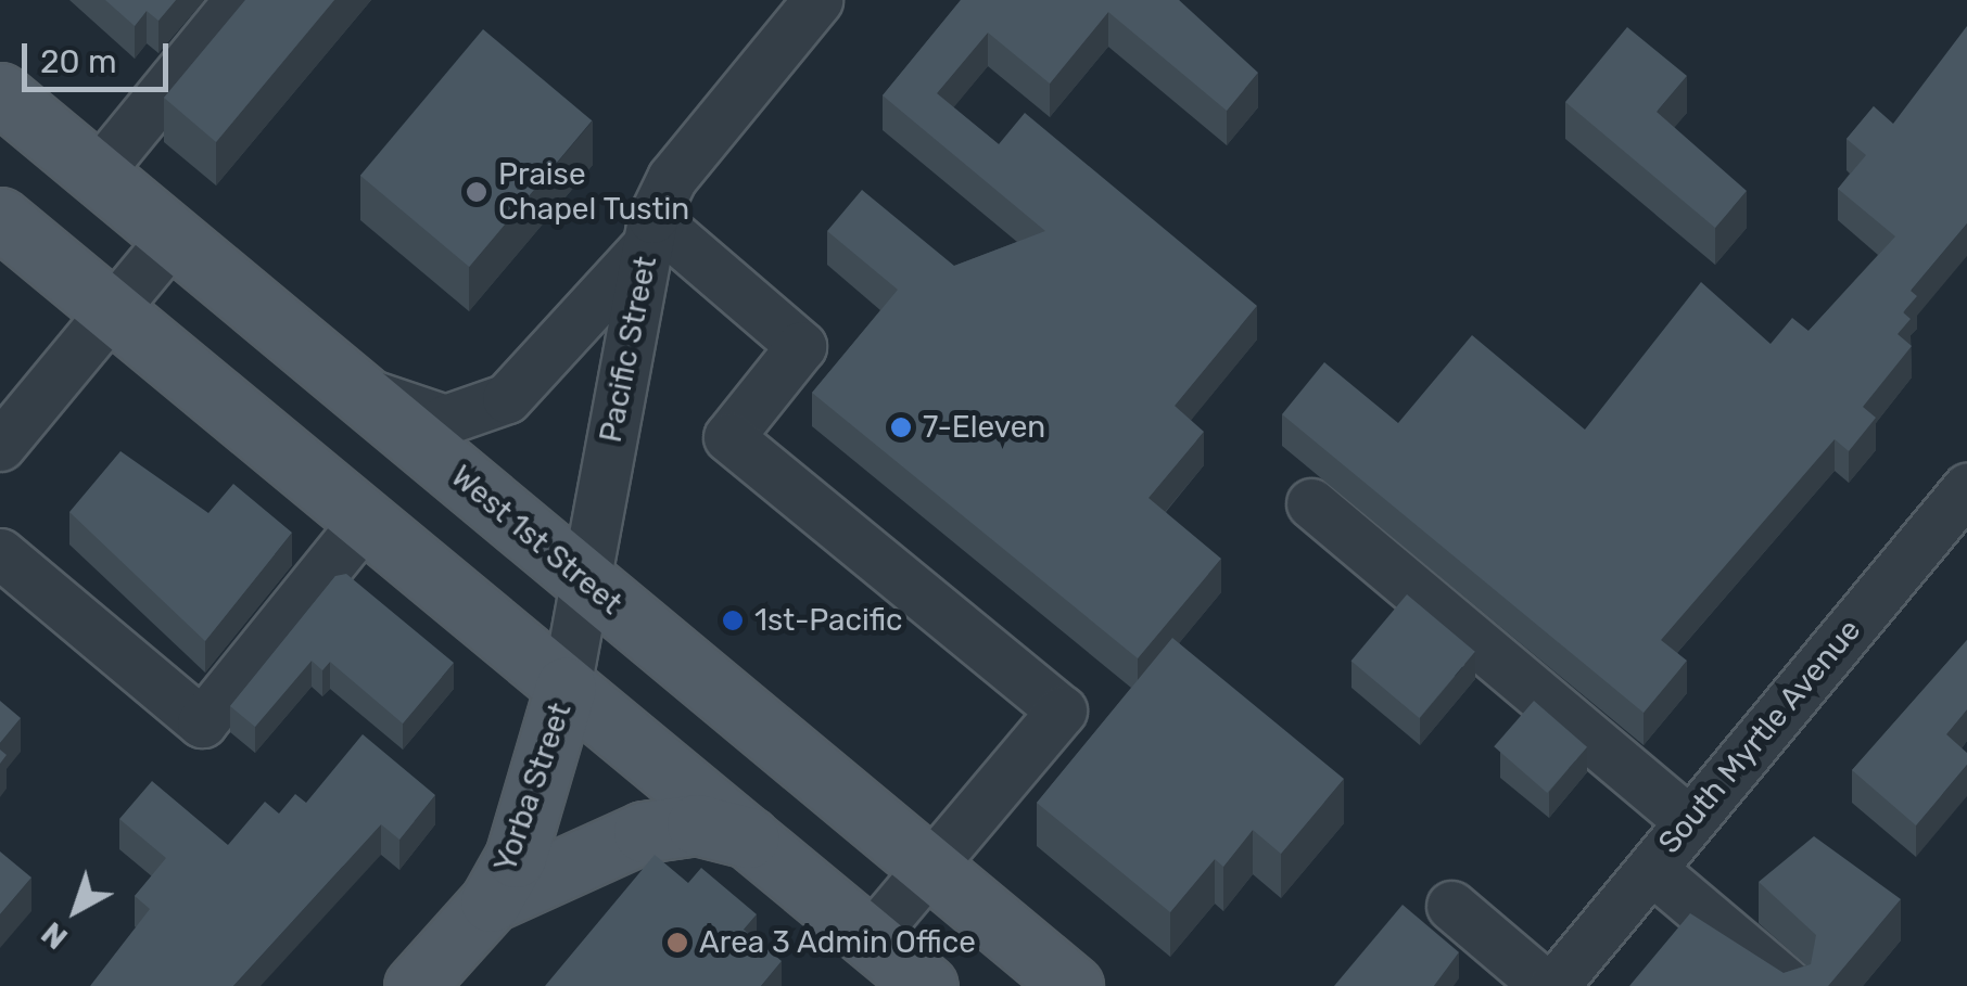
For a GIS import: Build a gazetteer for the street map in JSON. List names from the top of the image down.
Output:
{
  "streets": {
    "main road": ["West 1st Street", "Yorba Street"],
    "street": ["Pacific Street", "South Myrtle Avenue"]
  },
  "crossings": [
    ["Pacific Street", "West 1st Street"],
    ["Pacific Street", "Yorba Street"]
  ],
  "places": [
    "Praise Chapel Tustin",
    "7-Eleven",
    "1st-Pacific",
    "Area 3 Admin Office"
  ],
  "scale_bar": "20 m",
  "north": "bottom left"
}
